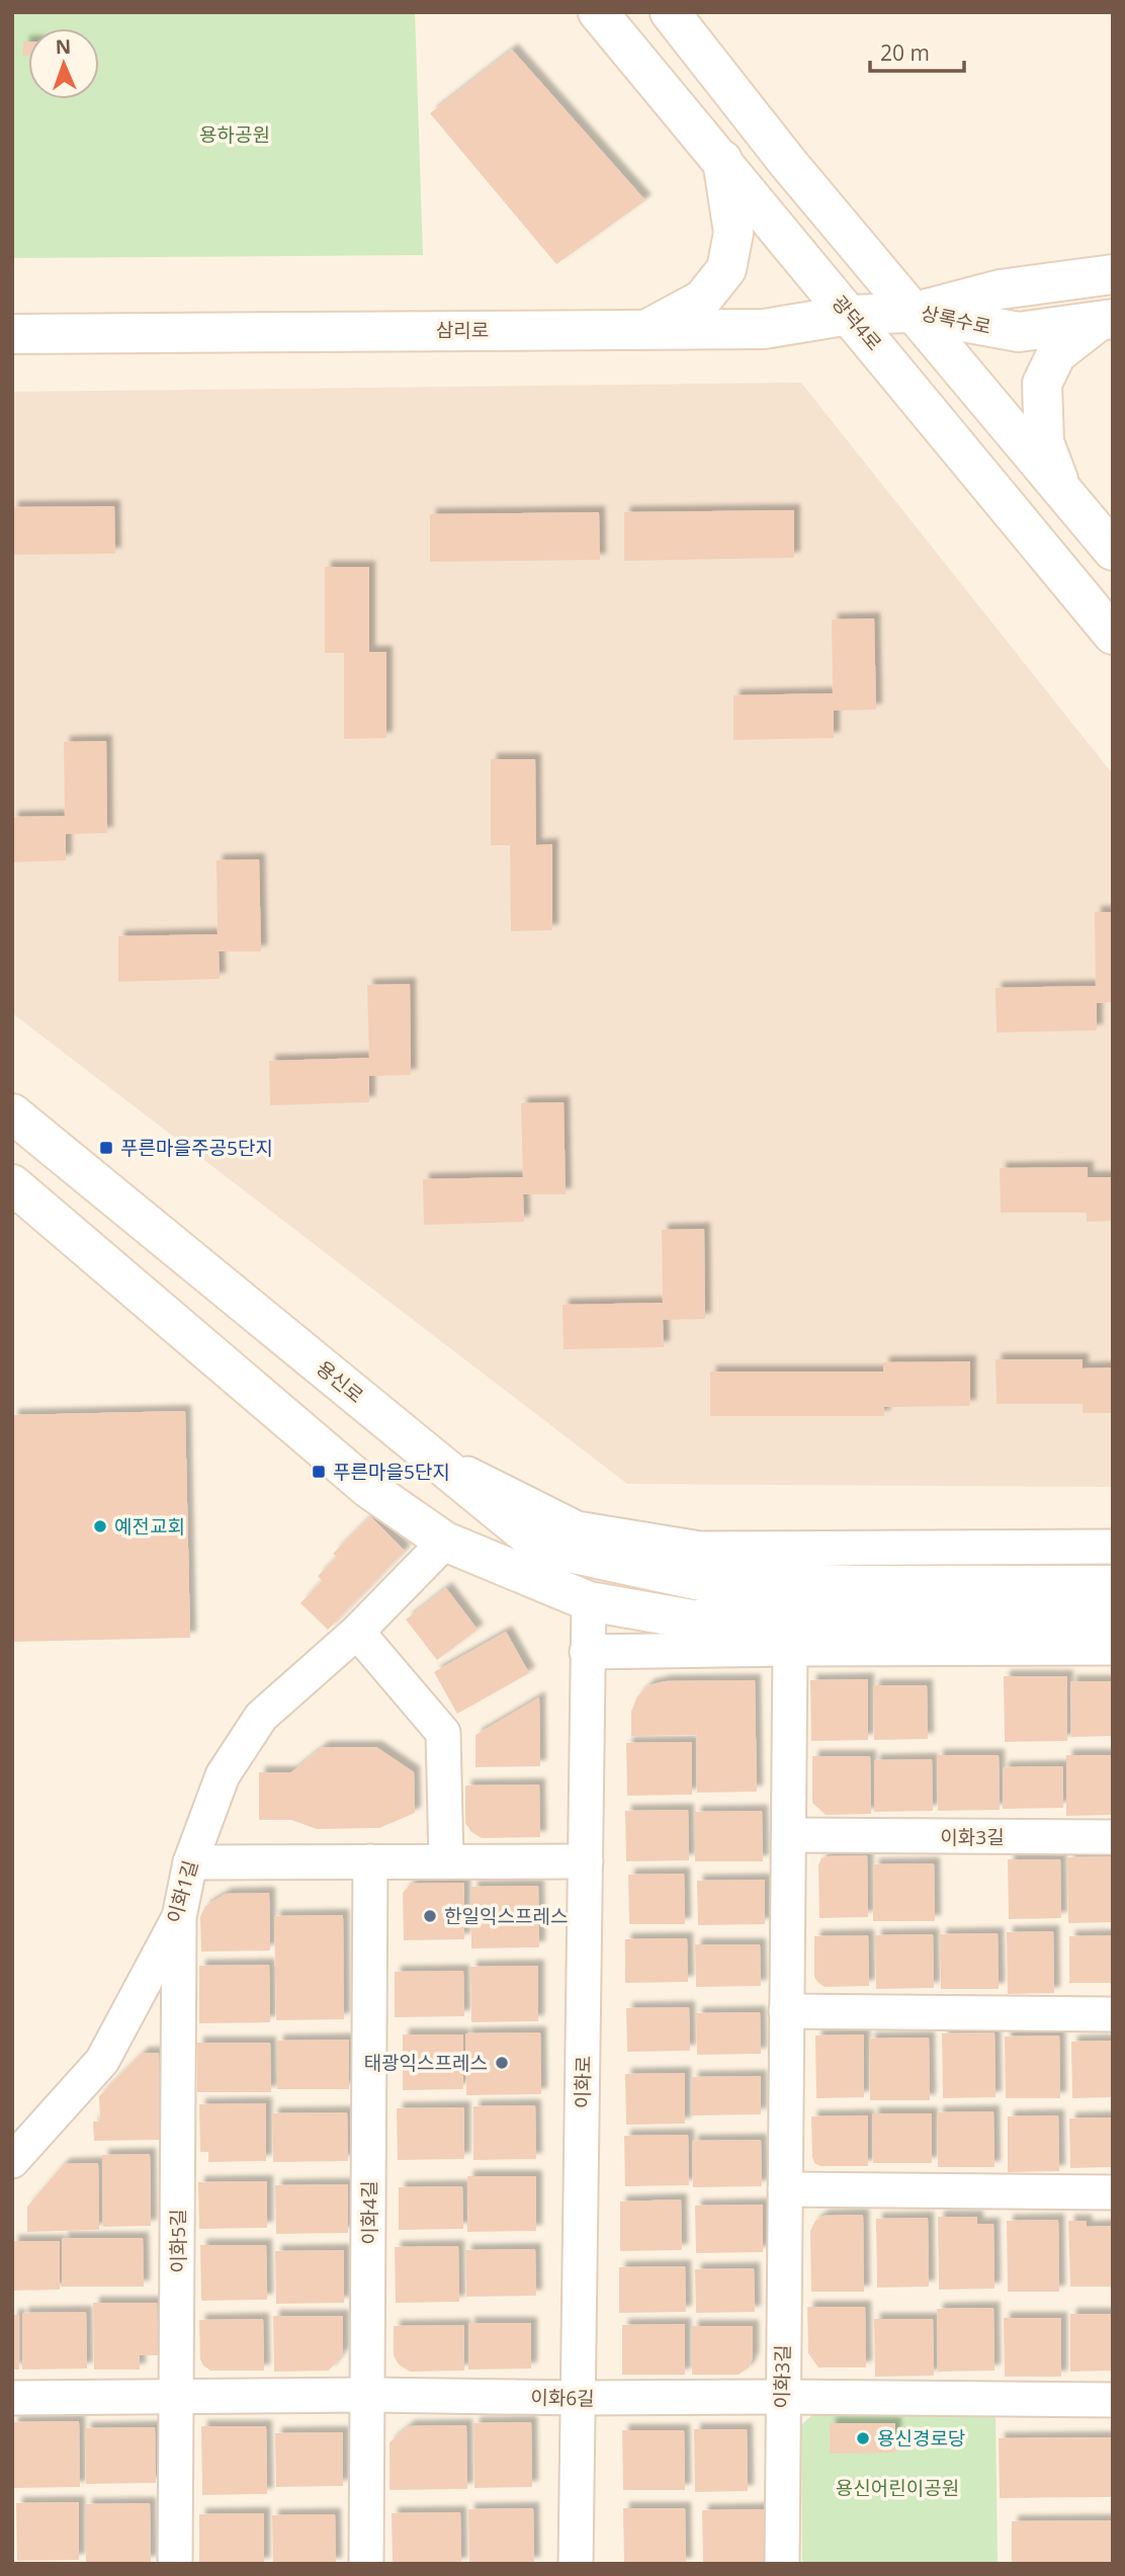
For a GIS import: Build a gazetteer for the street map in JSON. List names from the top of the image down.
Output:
{
  "streets": {
    "main road": [
      "상록수로",
      "광덕4로",
      "삼리로",
      "용신로"
    ],
    "street": [
      "이화3길",
      "이화1길",
      "이화로",
      "이화4길",
      "이화5길",
      "이화6길"
    ]
  },
  "crossings": [
    ["상록수로", "삼리로"],
    ["광덕4로", "삼리로"],
    ["이화3길", "이화6길"],
    ["이화1길", "이화5길"],
    ["이화로", "이화6길"],
    ["이화4길", "이화6길"],
    ["이화5길", "이화6길"]
  ],
  "parks": ["용하공원", "용신어린이공원"],
  "places": {
    "transit": ["푸른마을주공5단지", "푸른마을5단지"],
    "other": [
      "예전교회",
      "한일익스프레스",
      "태광익스프레스",
      "용신경로당"
    ]
  },
  "scale_bar": "20 m",
  "north": "top"
}
